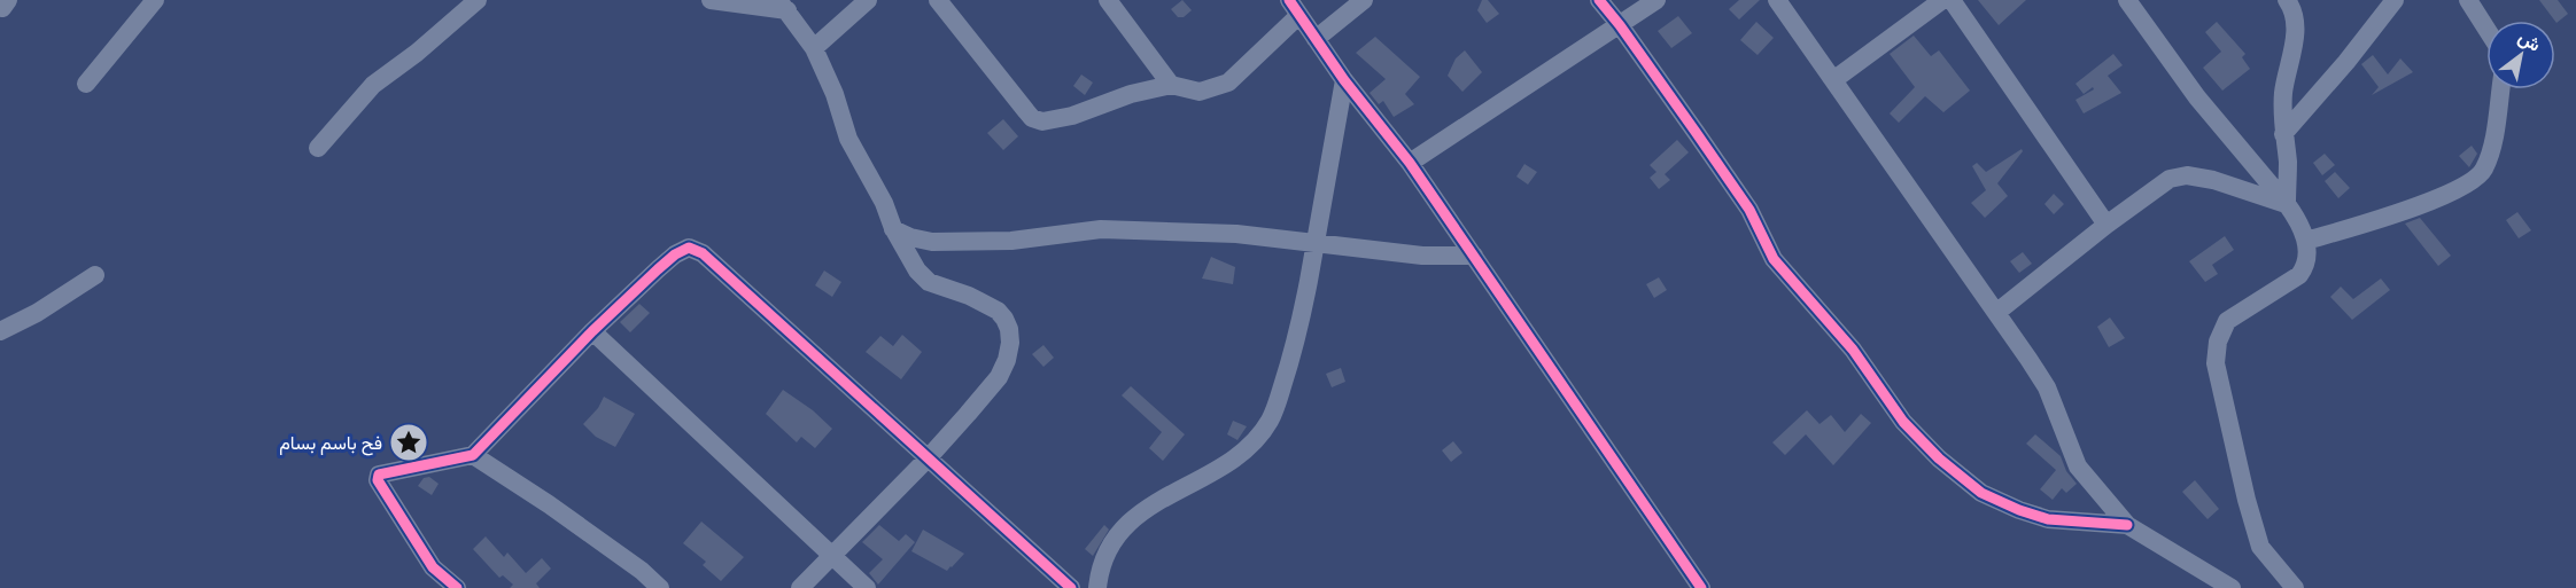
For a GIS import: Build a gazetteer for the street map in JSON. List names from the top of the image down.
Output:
{
  "places": {
    "place": ["فح باسم بسام"]
  },
  "north": "top right"
}
